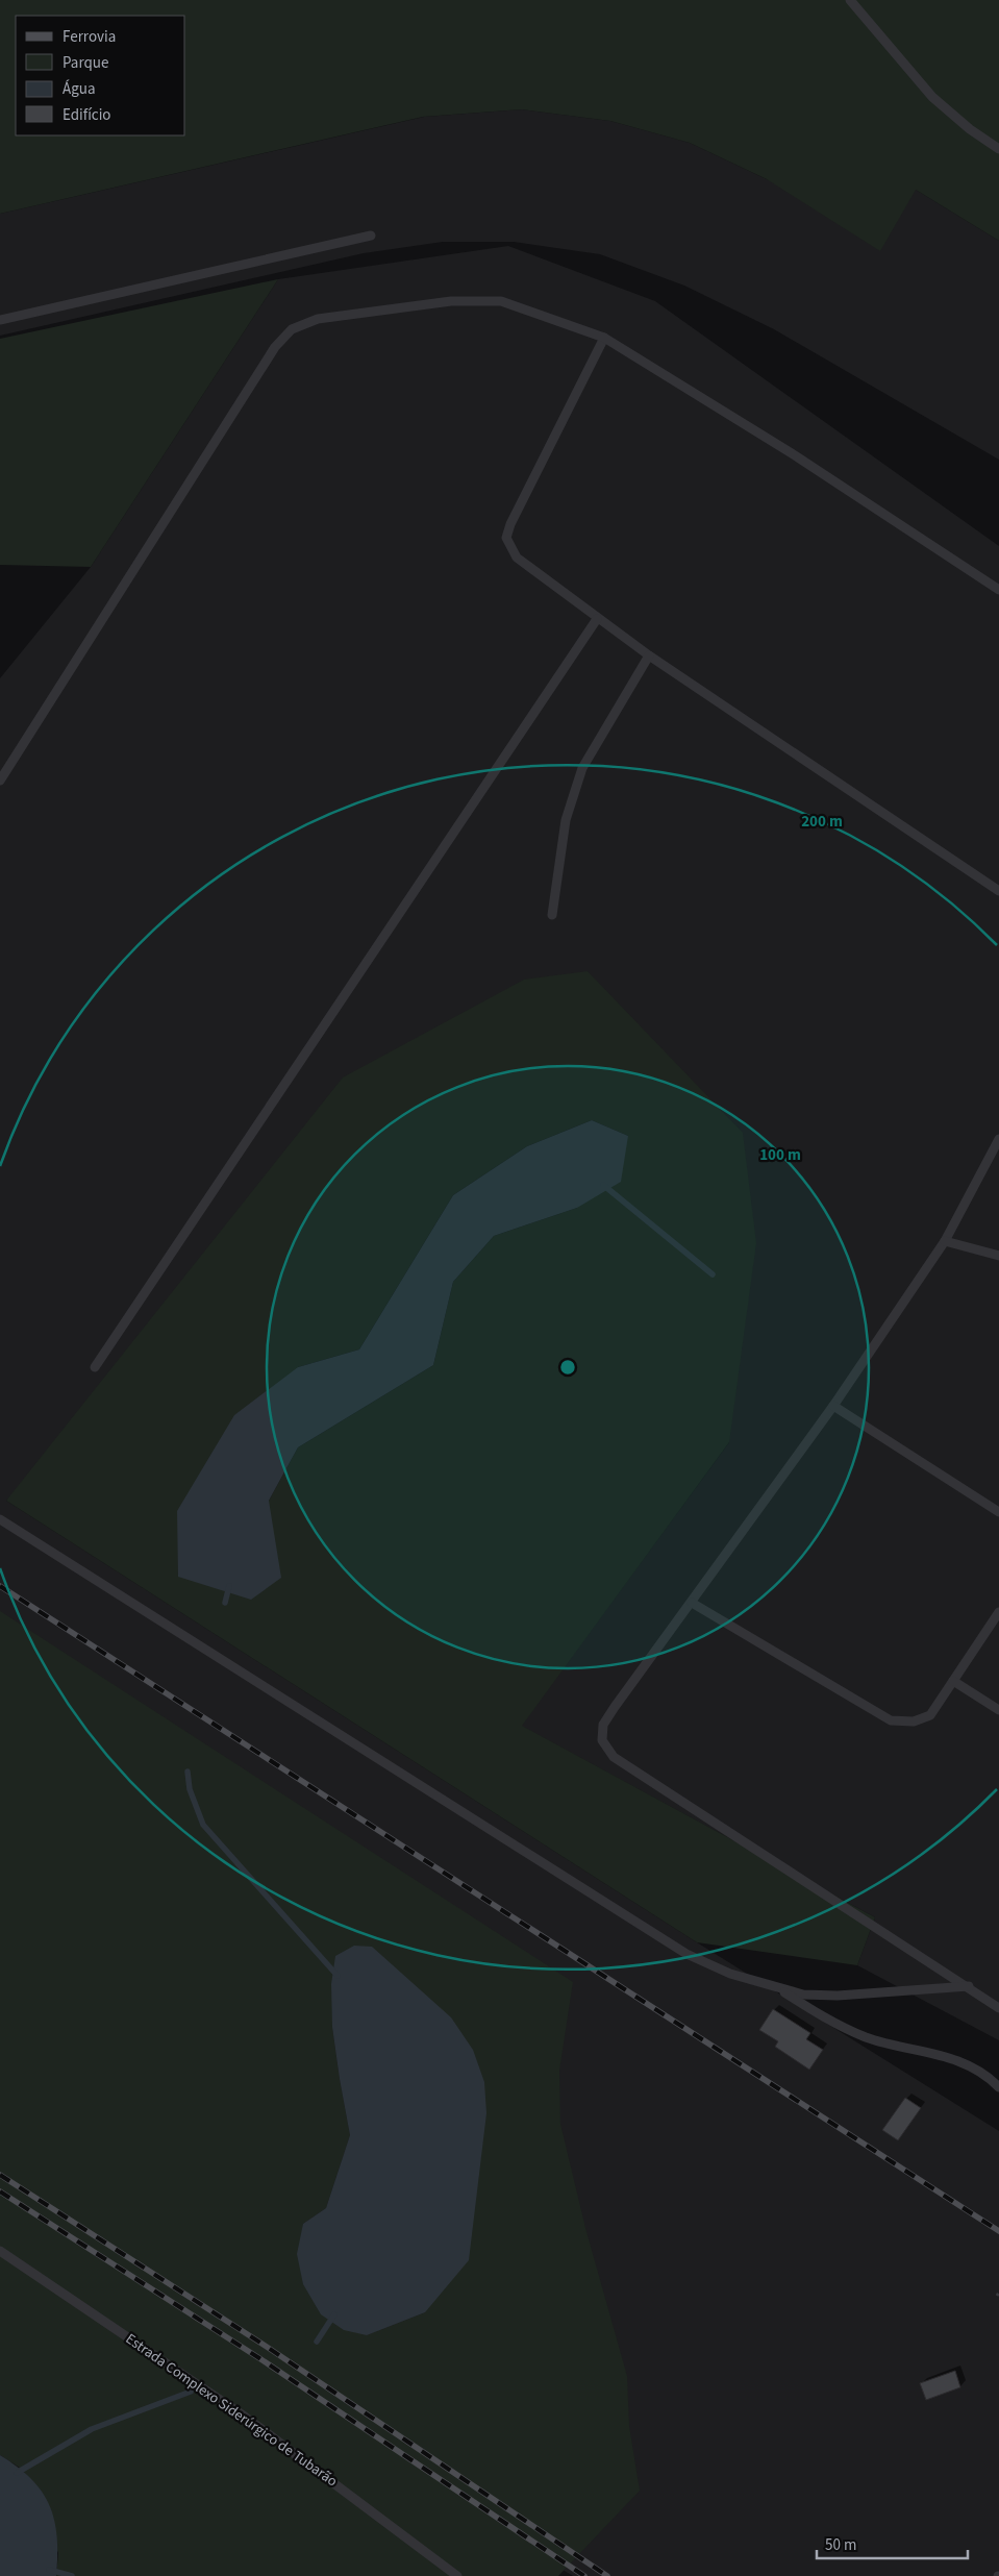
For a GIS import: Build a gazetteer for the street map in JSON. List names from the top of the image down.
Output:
{
  "streets": {
    "lane": ["Estrada Complexo Siderúrgico de Tubarão"]
  },
  "legend": [
    "Ferrovia",
    "Parque",
    "Água",
    "Edifício"
  ],
  "scale_bar": "50 m",
  "rings": ["200 m", "100 m"]
}
